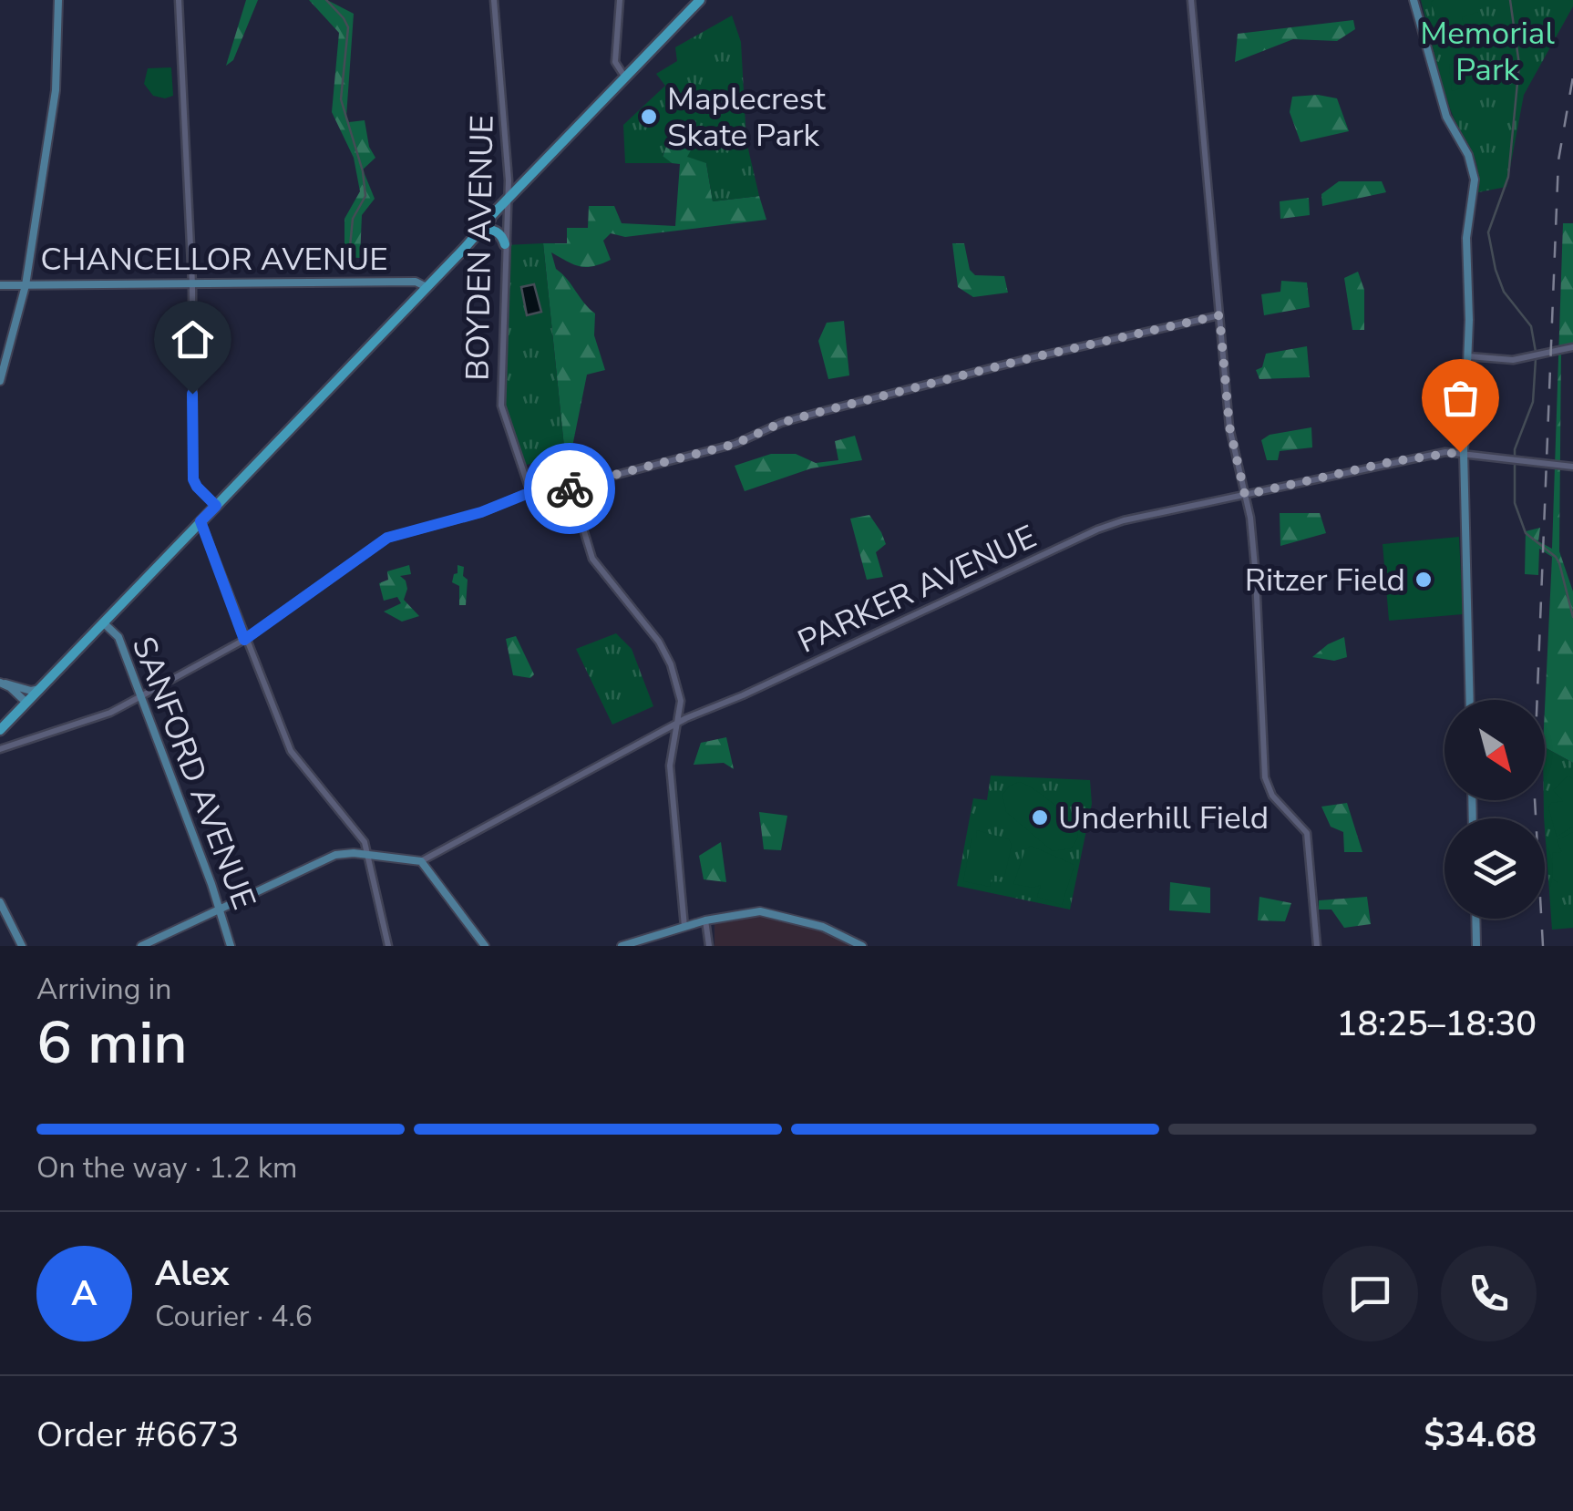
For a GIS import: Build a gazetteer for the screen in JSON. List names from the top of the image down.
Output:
{
  "streets": {
    "main road": ["CHANCELLOR AVENUE", "SANFORD AVENUE"],
    "street": ["BOYDEN AVENUE", "PARKER AVENUE"]
  },
  "parks": ["Memorial Park"],
  "places": ["Maplecrest Skate Park", "Ritzer Field", "Underhill Field"],
  "north": "bottom right",
  "page": {
    "heading": ["6 min", "Arriving in", "18:25–18:30"],
    "panel": [
      "Alex",
      "Courier · 4.6",
      "Order #6673",
      "$34.68"
    ],
    "bar": "On the way · 1.2 km",
    "round": "A"
  }
}
